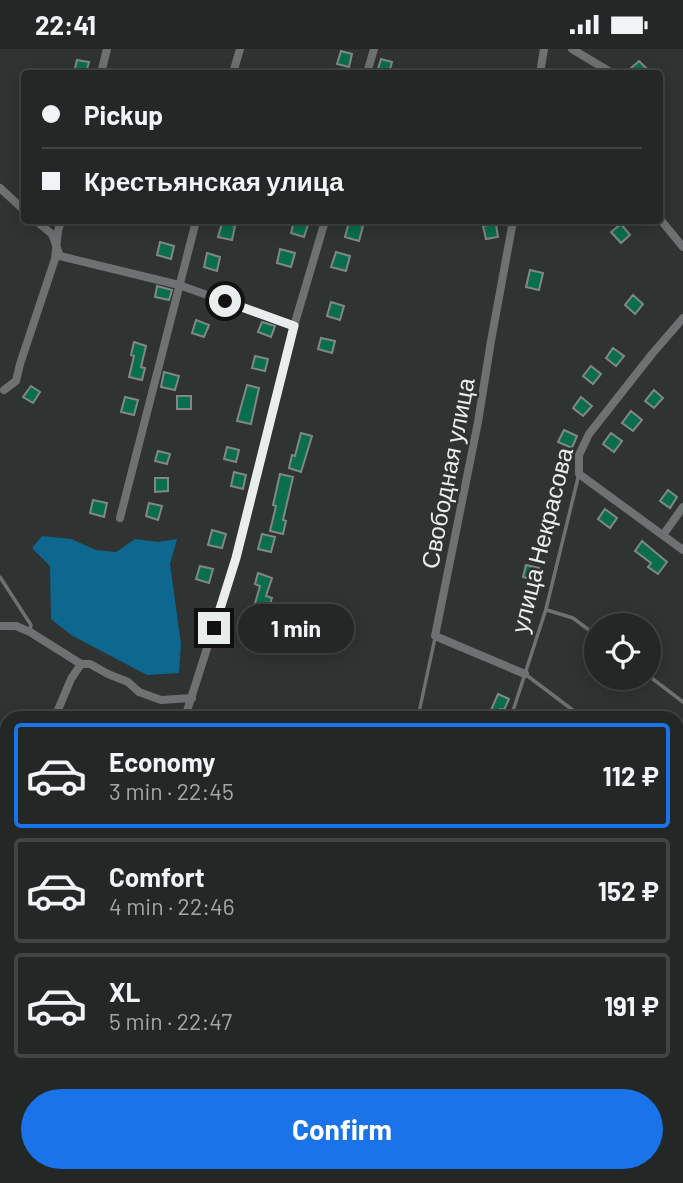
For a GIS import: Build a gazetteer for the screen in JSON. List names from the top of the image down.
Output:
{
  "streets": {
    "street": ["Свободная улица", "улица Некрасова"]
  },
  "page": {
    "status": "22:41",
    "banner": ["Pickup", "Крестьянская улица"],
    "bubble": "1 min",
    "list": [
      {
        "name": "Economy",
        "note": "3 min · 22:45",
        "value": "112 ₽"
      },
      {
        "name": "Comfort",
        "note": "4 min · 22:46",
        "value": "152 ₽"
      },
      {
        "name": "XL",
        "note": "5 min · 22:47",
        "value": "191 ₽"
      }
    ],
    "buttons": "Confirm"
  }
}
